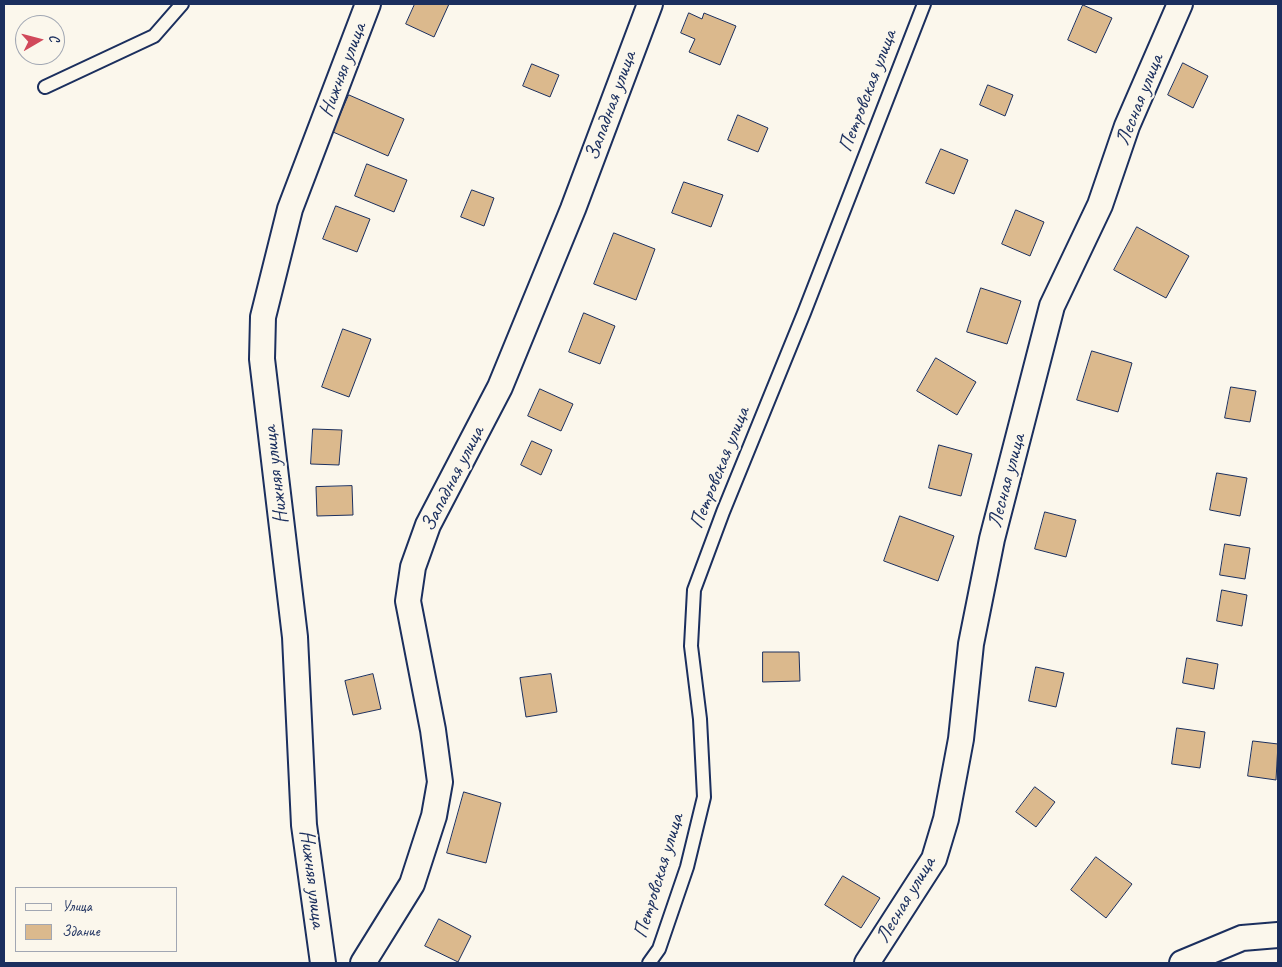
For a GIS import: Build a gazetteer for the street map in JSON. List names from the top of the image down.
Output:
{
  "streets": {
    "street": ["Нижняя улица", "Лесная улица", "Западная улица"],
    "lane": ["Петровская улица"]
  },
  "legend": ["Улица", "Здание"],
  "north": "right"
}
